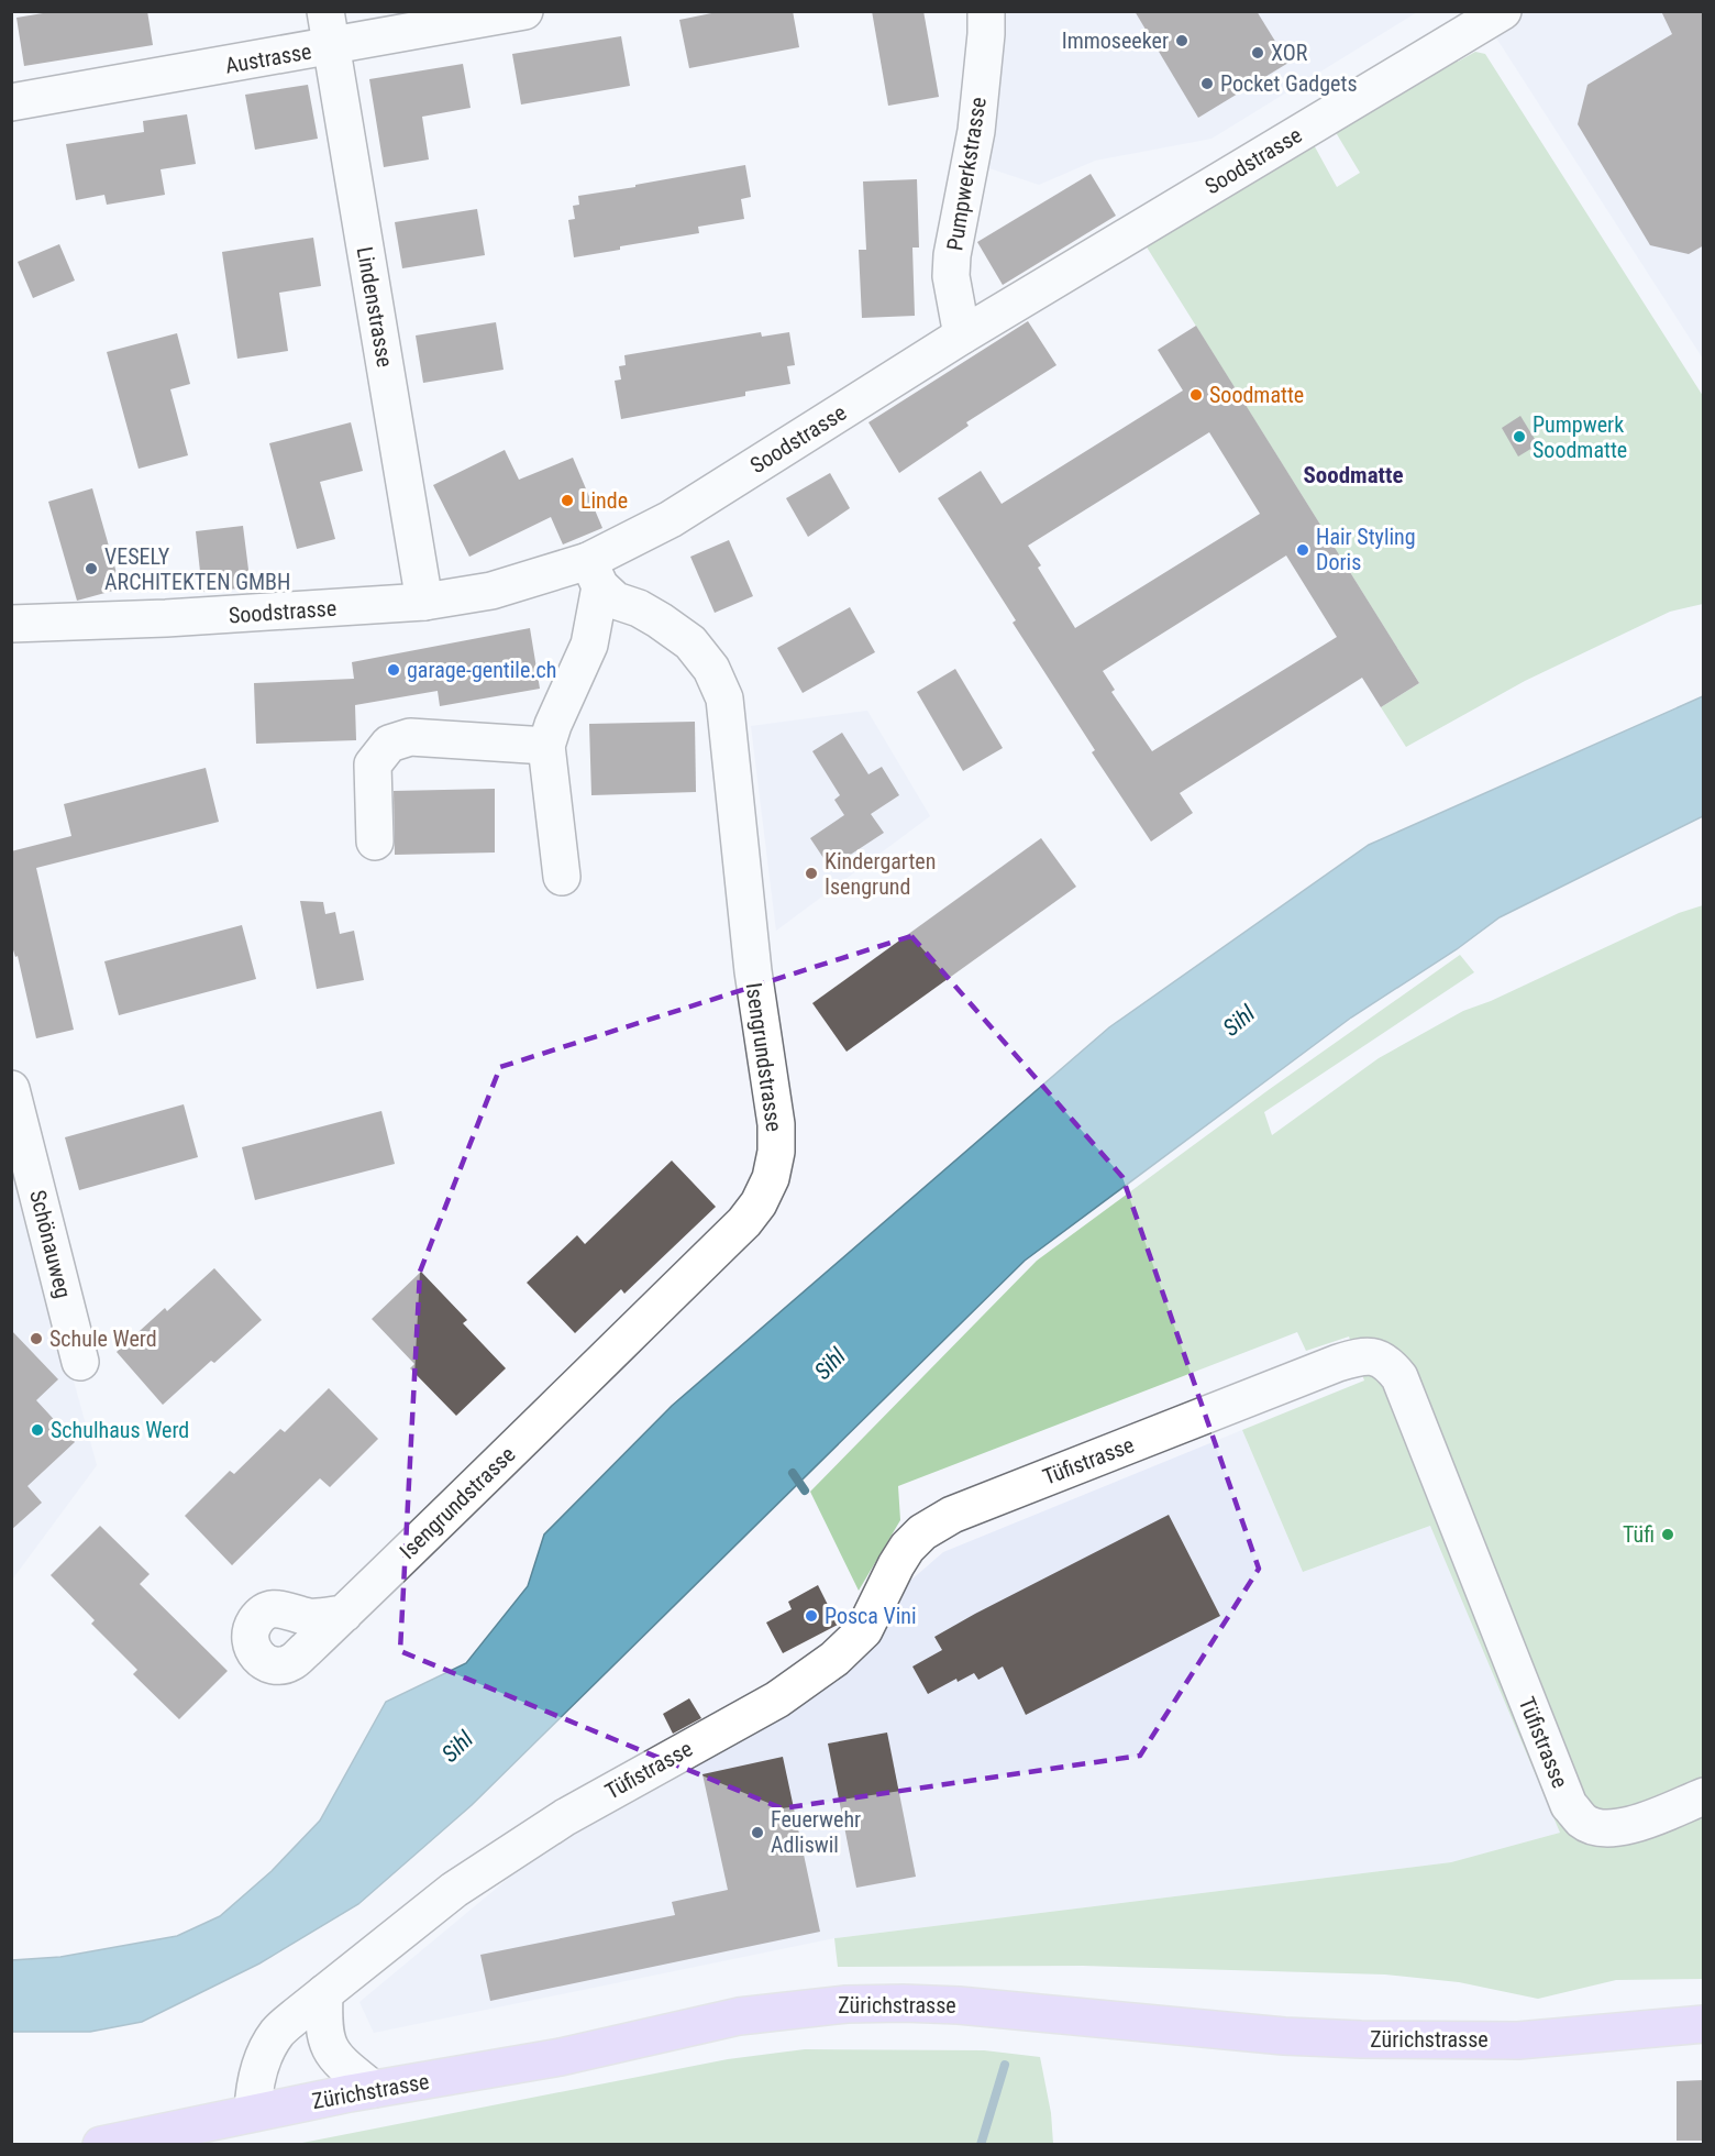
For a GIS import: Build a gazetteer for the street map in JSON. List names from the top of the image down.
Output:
{
  "streets": {
    "main road": ["Zürichstrasse"],
    "street": [
      "Austrasse",
      "Soodstrasse",
      "Pumpwerkstrasse",
      "Lindenstrasse",
      "Isengrundstrasse",
      "Schönauweg",
      "Tüfistrasse"
    ]
  },
  "crossings": [
    ["Austrasse", "Lindenstrasse"],
    ["Soodstrasse", "Pumpwerkstrasse"],
    ["Soodstrasse", "Lindenstrasse"],
    ["Soodstrasse", "Isengrundstrasse"],
    ["Tüfistrasse", "Zürichstrasse"]
  ],
  "districts": ["Soodmatte"],
  "water": ["Sihl"],
  "places": [
    "Immoseeker",
    "XOR",
    "Pocket Gadgets",
    "Soodmatte",
    "Pumpwerk Soodmatte",
    "Linde",
    "Hair Styling Doris",
    "VESELY ARCHITEKTEN GMBH",
    "garage-gentile.ch",
    "Kindergarten Isengrund",
    "Schule Werd",
    "Schulhaus Werd",
    "Tüfi",
    "Posca Vini",
    "Feuerwehr Adliswil"
  ]
}
